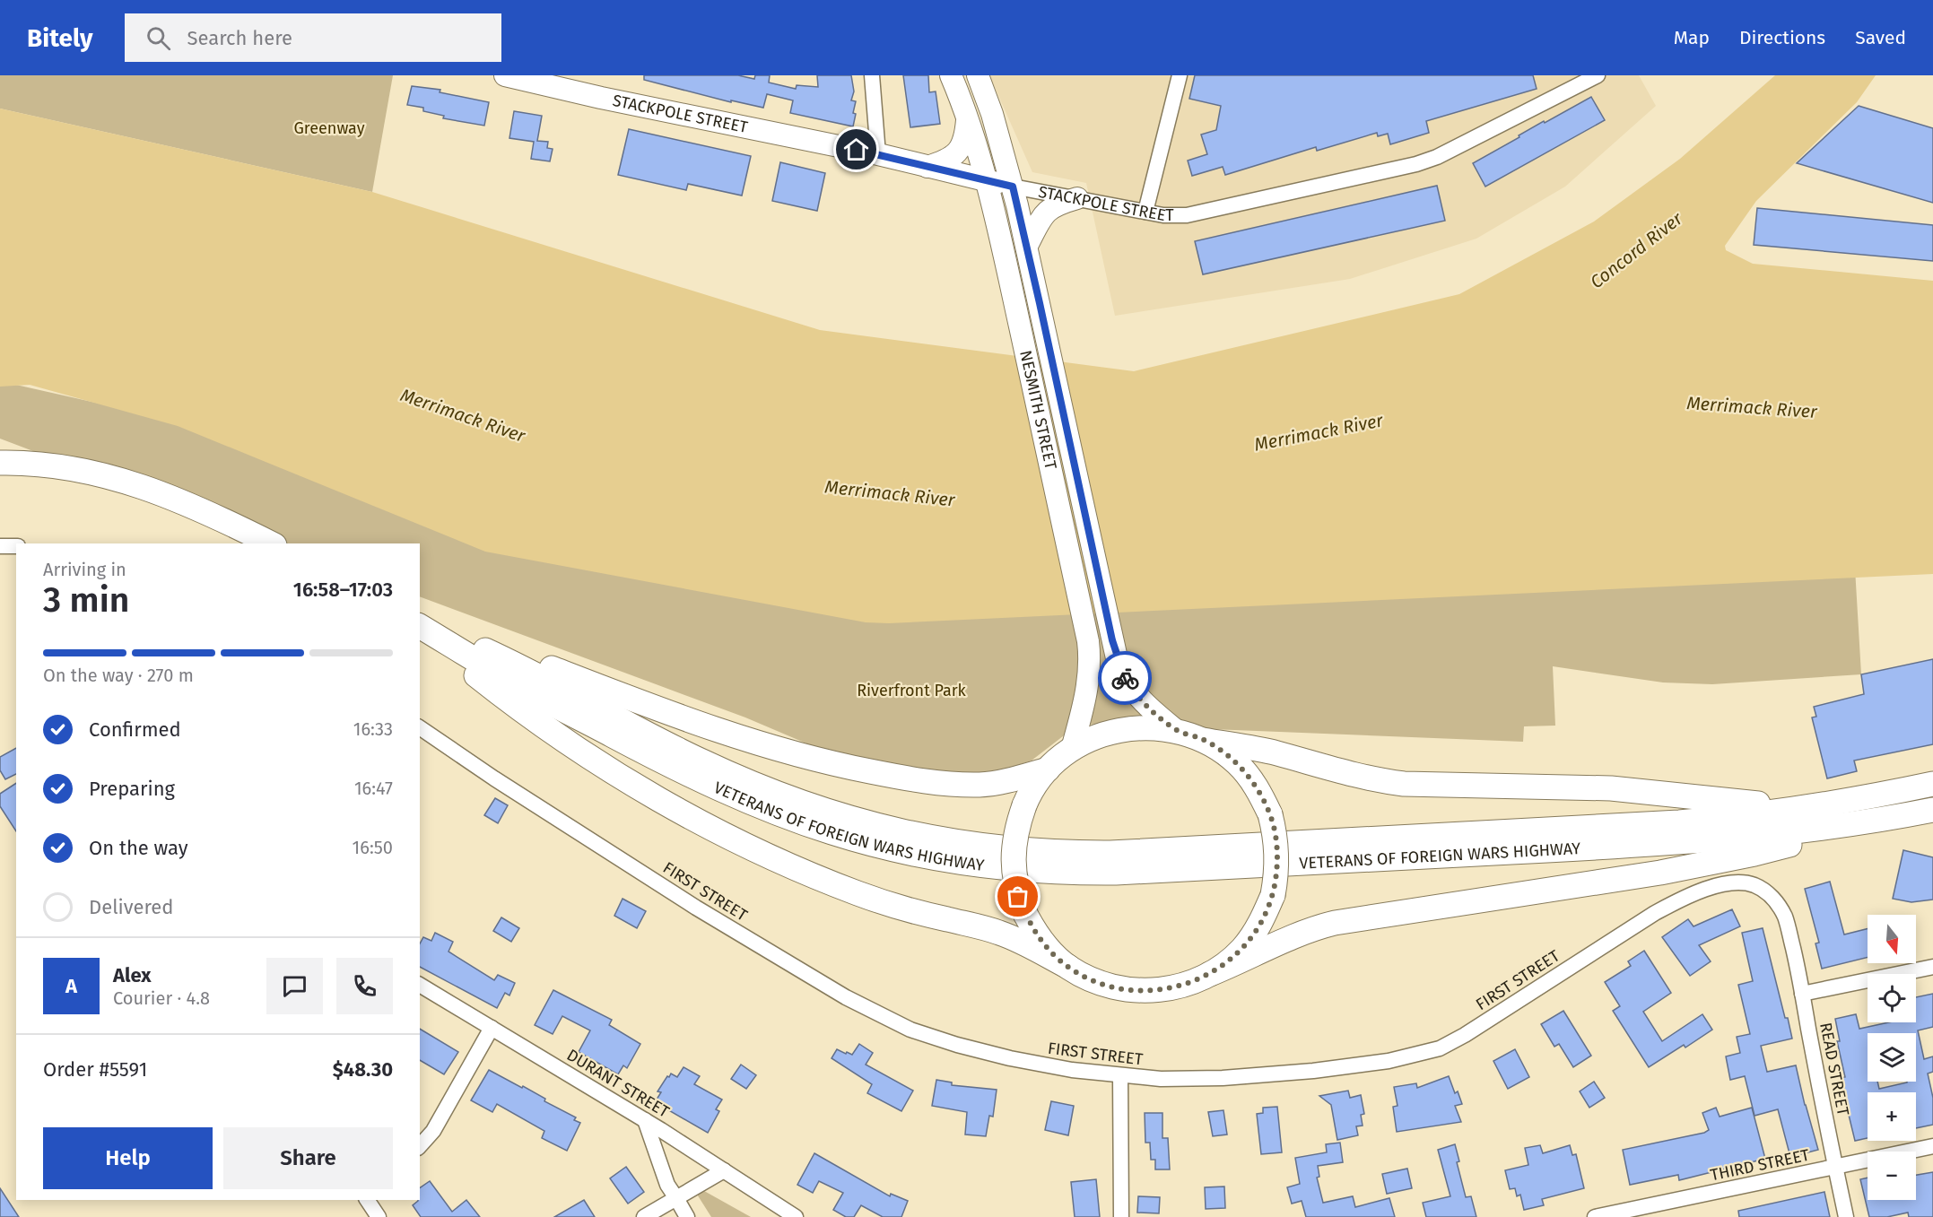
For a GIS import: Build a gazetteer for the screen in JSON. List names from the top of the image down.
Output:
{
  "streets": {
    "main road": ["STACKPOLE STREET", "NESMITH STREET", "VETERANS OF FOREIGN WARS HIGHWAY"],
    "street": [
      "FIRST STREET",
      "READ STREET",
      "DURANT STREET",
      "THIRD STREET"
    ]
  },
  "crossings": [
    ["STACKPOLE STREET", "NESMITH STREET"],
    ["FIRST STREET", "READ STREET"],
    ["READ STREET", "THIRD STREET"]
  ],
  "water": ["Concord River", "Merrimack River"],
  "parks": ["Greenway", "Riverfront Park"],
  "north": "bottom",
  "page": {
    "header": "Bitely",
    "search": "Search here",
    "nav": ["Map", "Directions", "Saved"],
    "heading": ["3 min", "Arriving in", "16:58–17:03"],
    "panel": [
      "Alex",
      "Courier · 4.8",
      "Order #5591",
      "$48.30"
    ],
    "bar": "On the way · 270 m",
    "list": [
      ["Confirmed", "16:33"],
      ["Preparing", "16:47"],
      ["On the way", "16:50"],
      "Delivered"
    ],
    "map_buttons": ["+", "−"],
    "round": "A",
    "buttons": ["Help", "Share"]
  }
}
